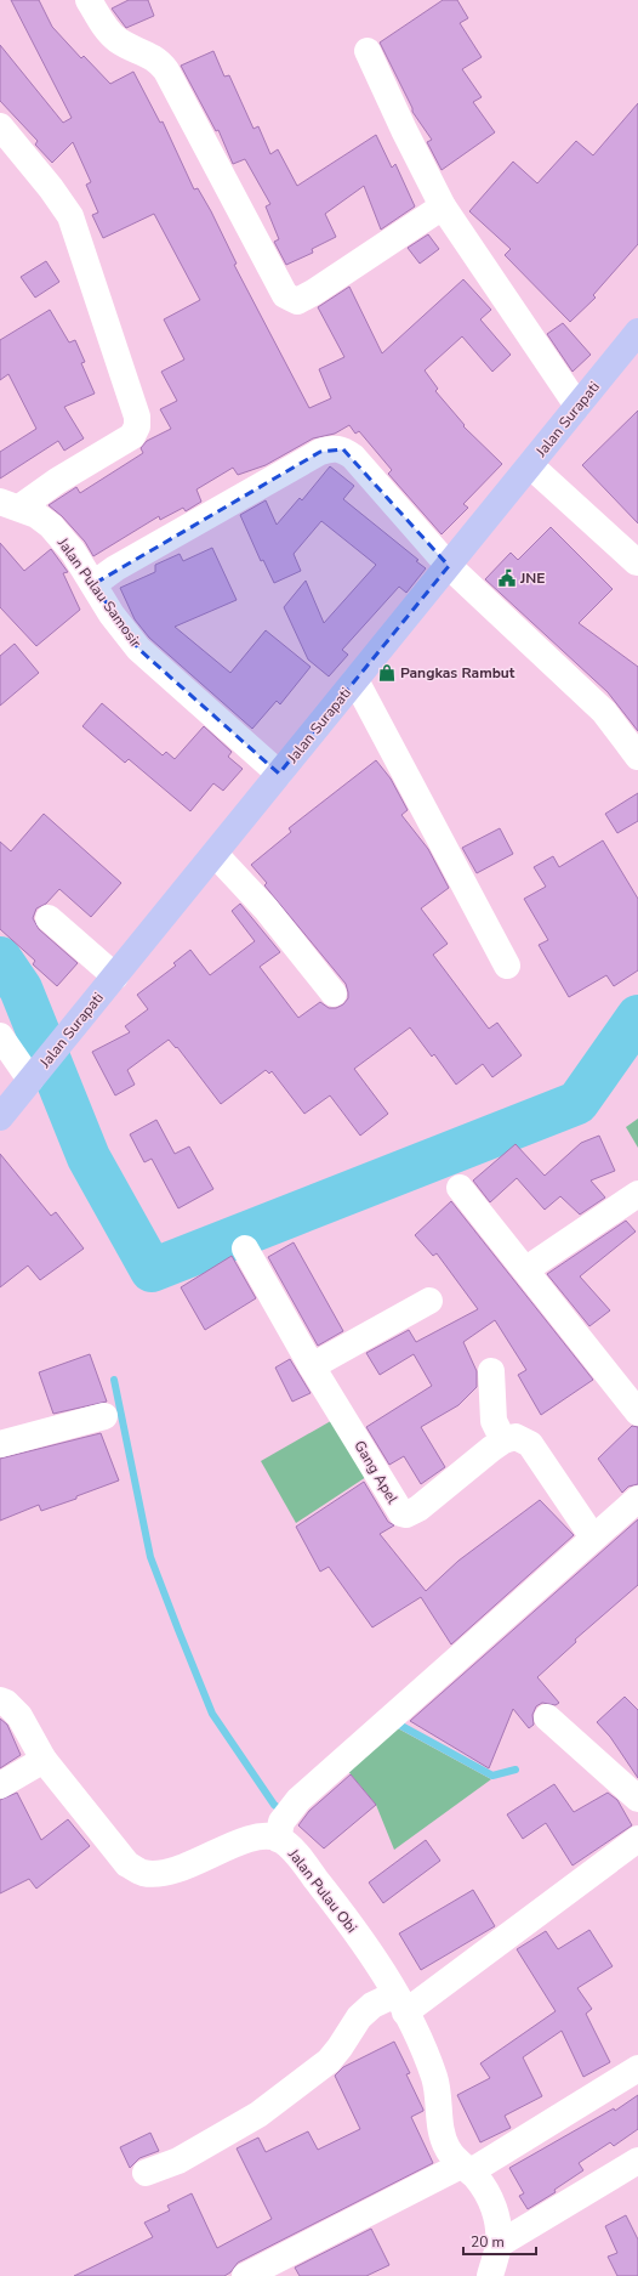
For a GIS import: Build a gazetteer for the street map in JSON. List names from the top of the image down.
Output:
{
  "streets": {
    "highway": ["Jalan Surapati"],
    "street": ["Jalan Pulau Samosir", "Gang Apel", "Jalan Pulau Obi"]
  },
  "crossings": [
    ["Jalan Surapati", "Jalan Pulau Samosir"]
  ],
  "places": {
    "public building": ["JNE"],
    "shop": ["Pangkas Rambut"]
  },
  "scale_bar": "20 m"
}
